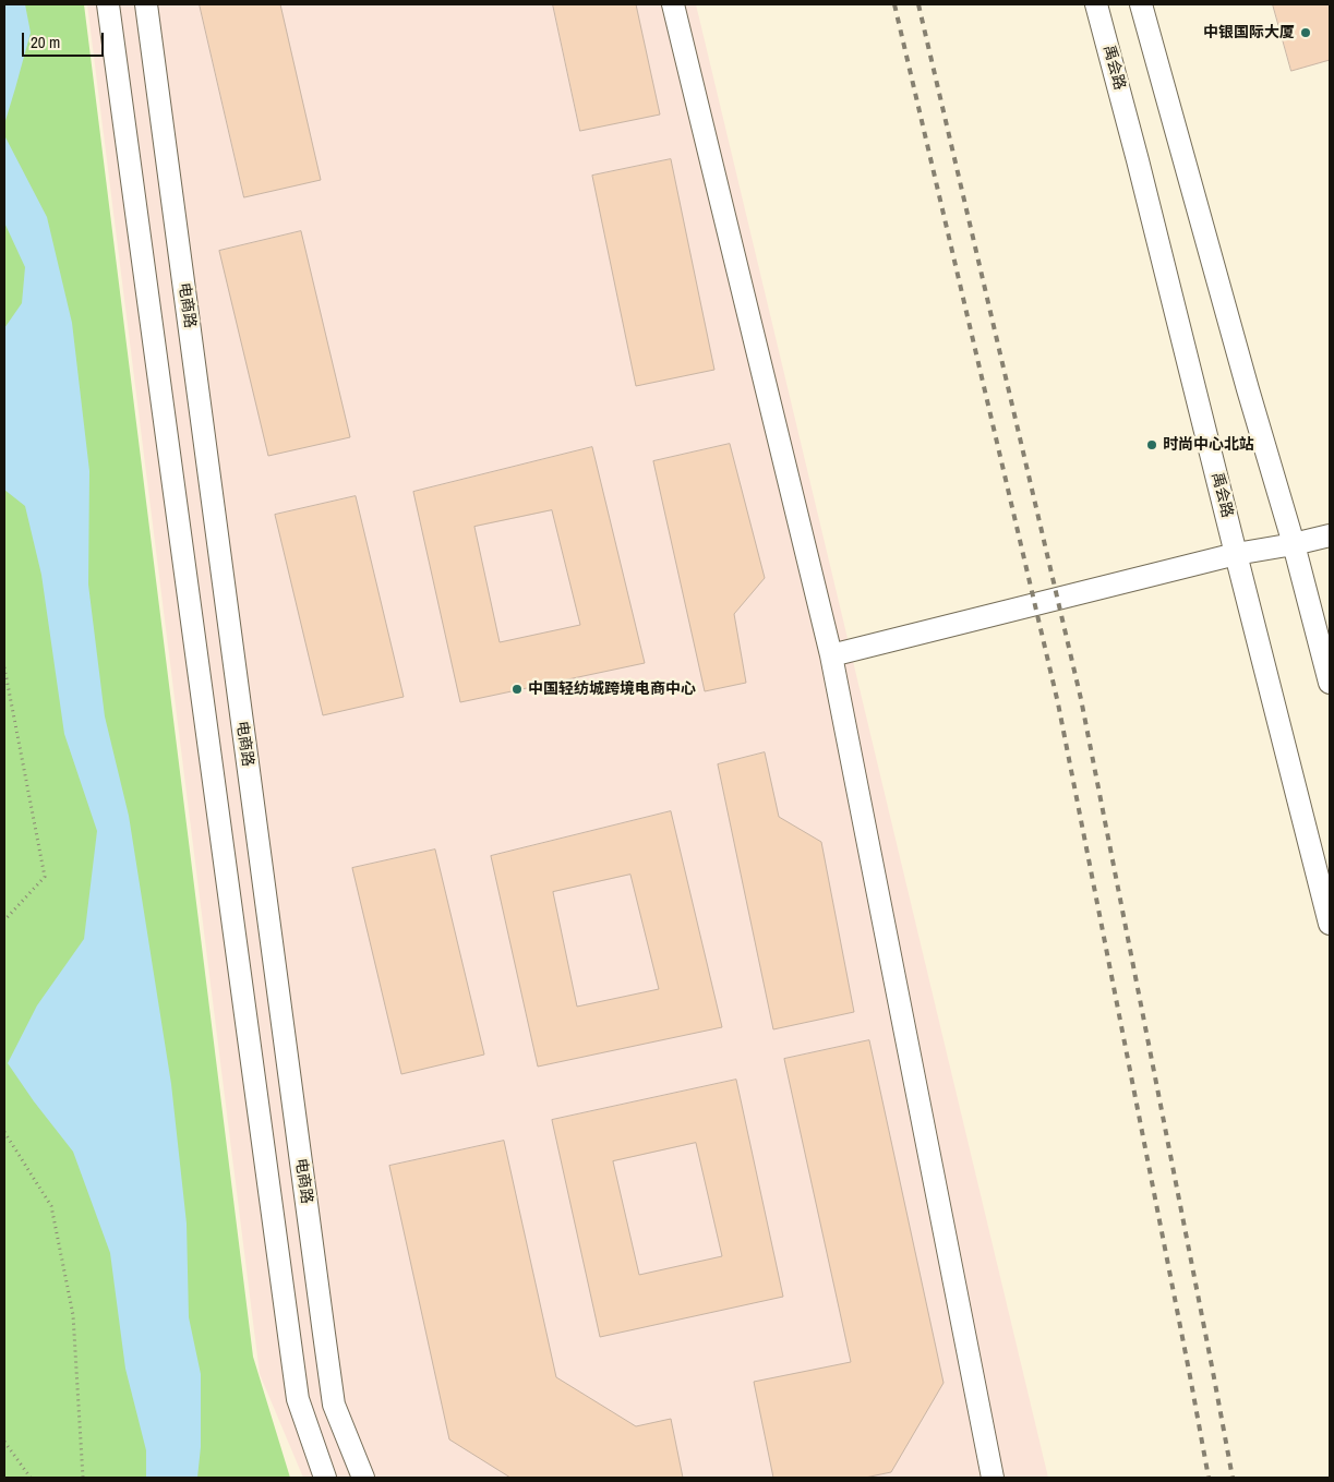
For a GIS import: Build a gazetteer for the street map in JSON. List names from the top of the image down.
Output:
{
  "streets": {
    "street": ["禹会路", "电商路"]
  },
  "places": ["中银国际大厦", "时尚中心北站", "中国轻纺城跨境电商中心"],
  "scale_bar": "20 m"
}
